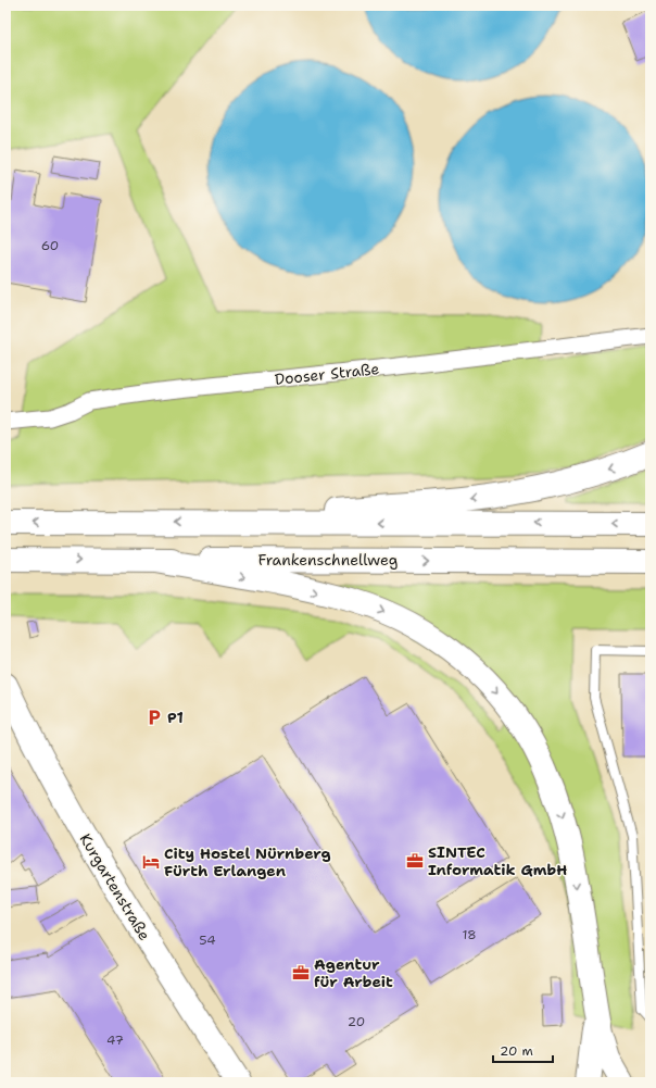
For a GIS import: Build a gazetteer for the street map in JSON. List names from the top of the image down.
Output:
{
  "streets": {
    "main road": ["Frankenschnellweg", "Kurgartenstraße"],
    "street": ["Dooser Straße"]
  },
  "places": {
    "parking": ["P1"],
    "office": ["SINTEC Informatik GmbH", "Agentur für Arbeit"],
    "hotel": ["City Hostel Nürnberg Fürth Erlangen"]
  },
  "house_numbers": [
    "60",
    "18",
    "54",
    "20",
    "47"
  ],
  "scale_bar": "20 m"
}
